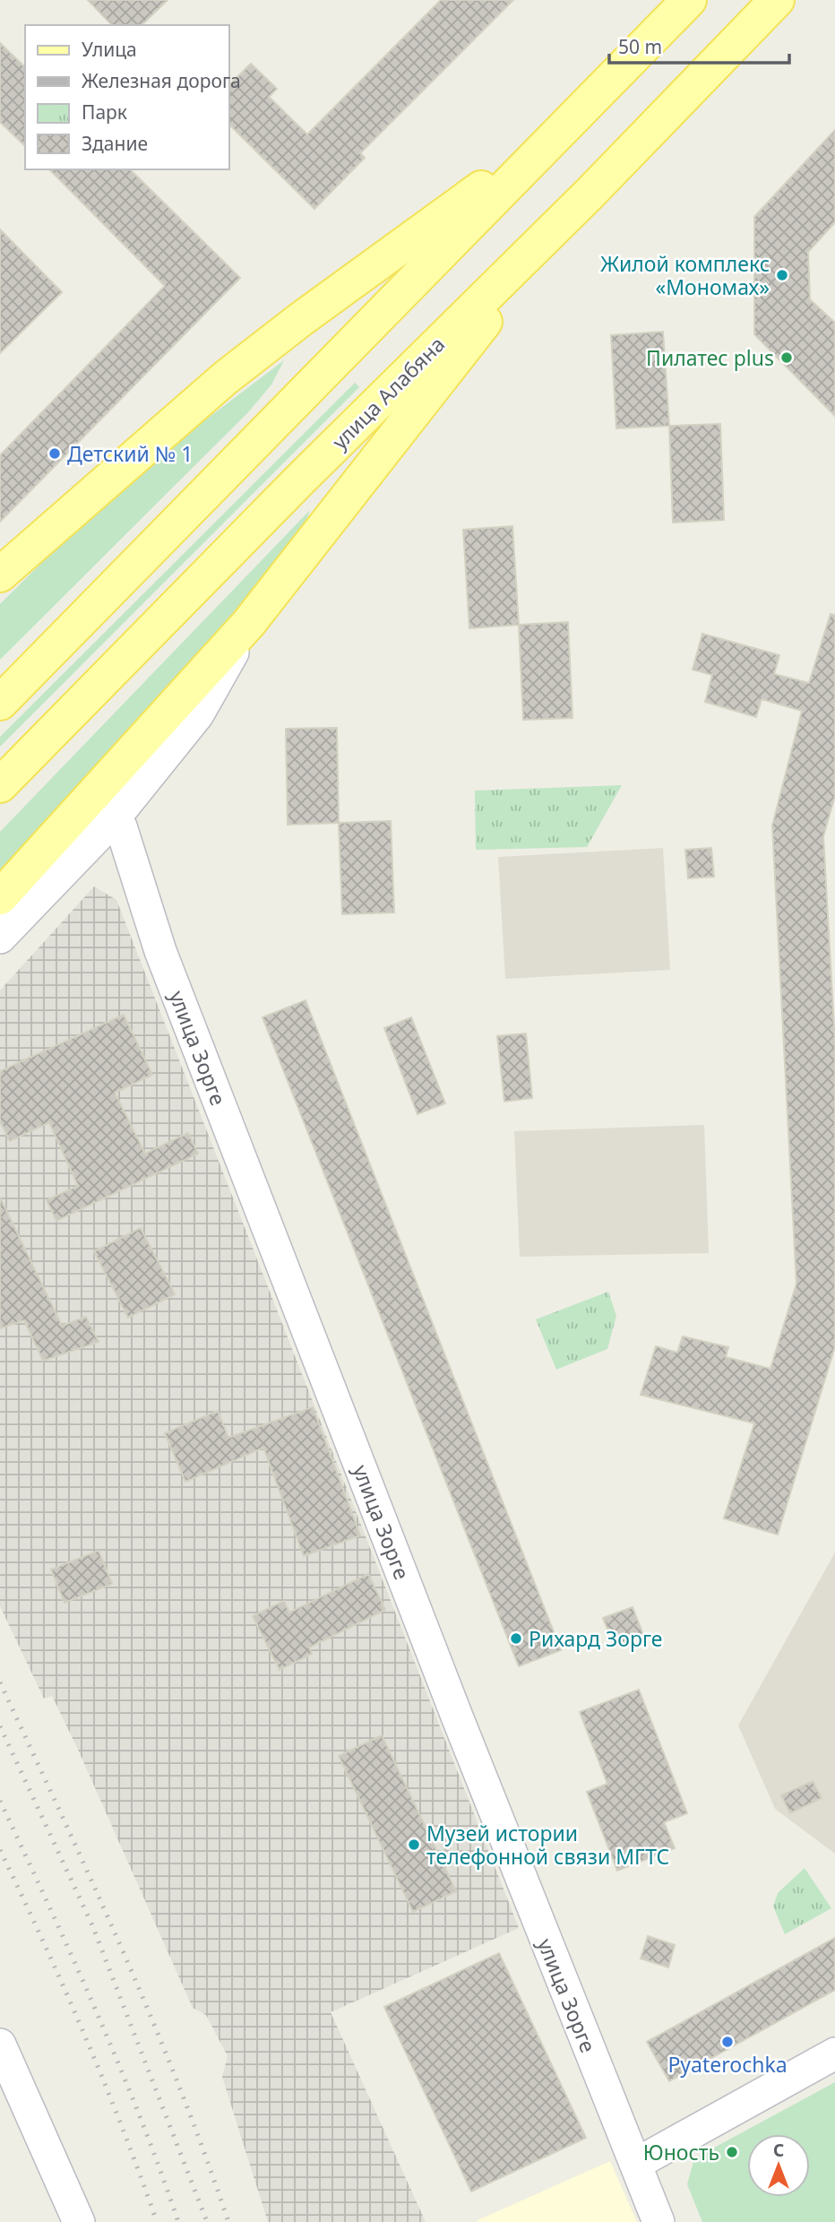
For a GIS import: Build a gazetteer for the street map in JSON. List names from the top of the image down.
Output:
{
  "streets": {
    "main road": ["улица Алабяна"],
    "street": ["улица Зорге"]
  },
  "places": [
    "Жилой комплекс «Мономах»",
    "Пилатес plus",
    "Детский № 1",
    "Рихард Зорге",
    "Музей истории телефонной связи МГТС",
    "Pyaterochka",
    "Юность"
  ],
  "legend": [
    "Улица",
    "Железная дорога",
    "Парк",
    "Здание"
  ],
  "scale_bar": "50 m",
  "north": "top"
}
